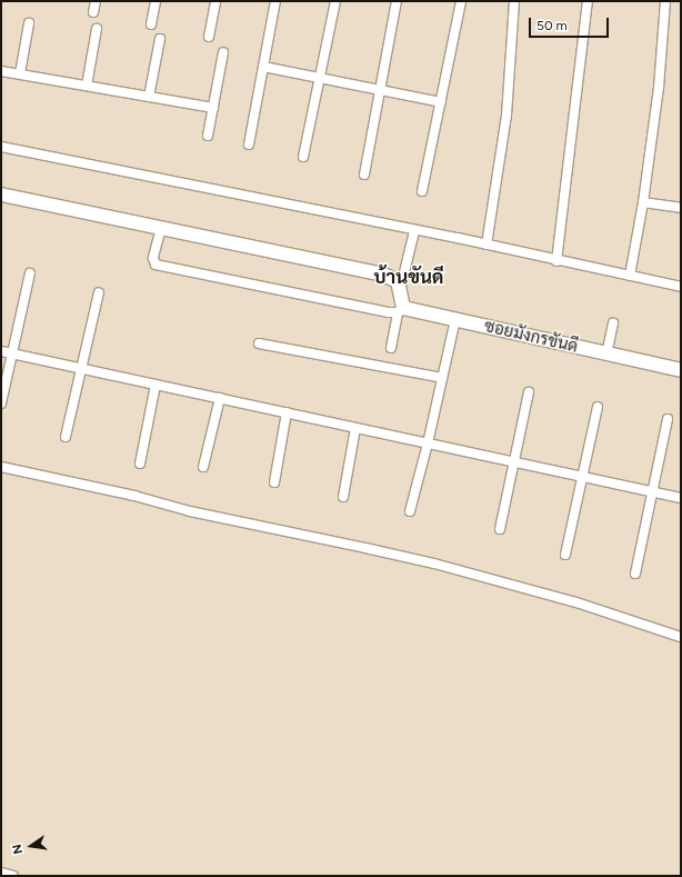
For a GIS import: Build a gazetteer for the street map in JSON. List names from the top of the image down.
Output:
{
  "streets": {
    "street": ["ซอยมังกรขันดี"]
  },
  "districts": ["บ้านขันดี"],
  "scale_bar": "50 m",
  "north": "left"
}
